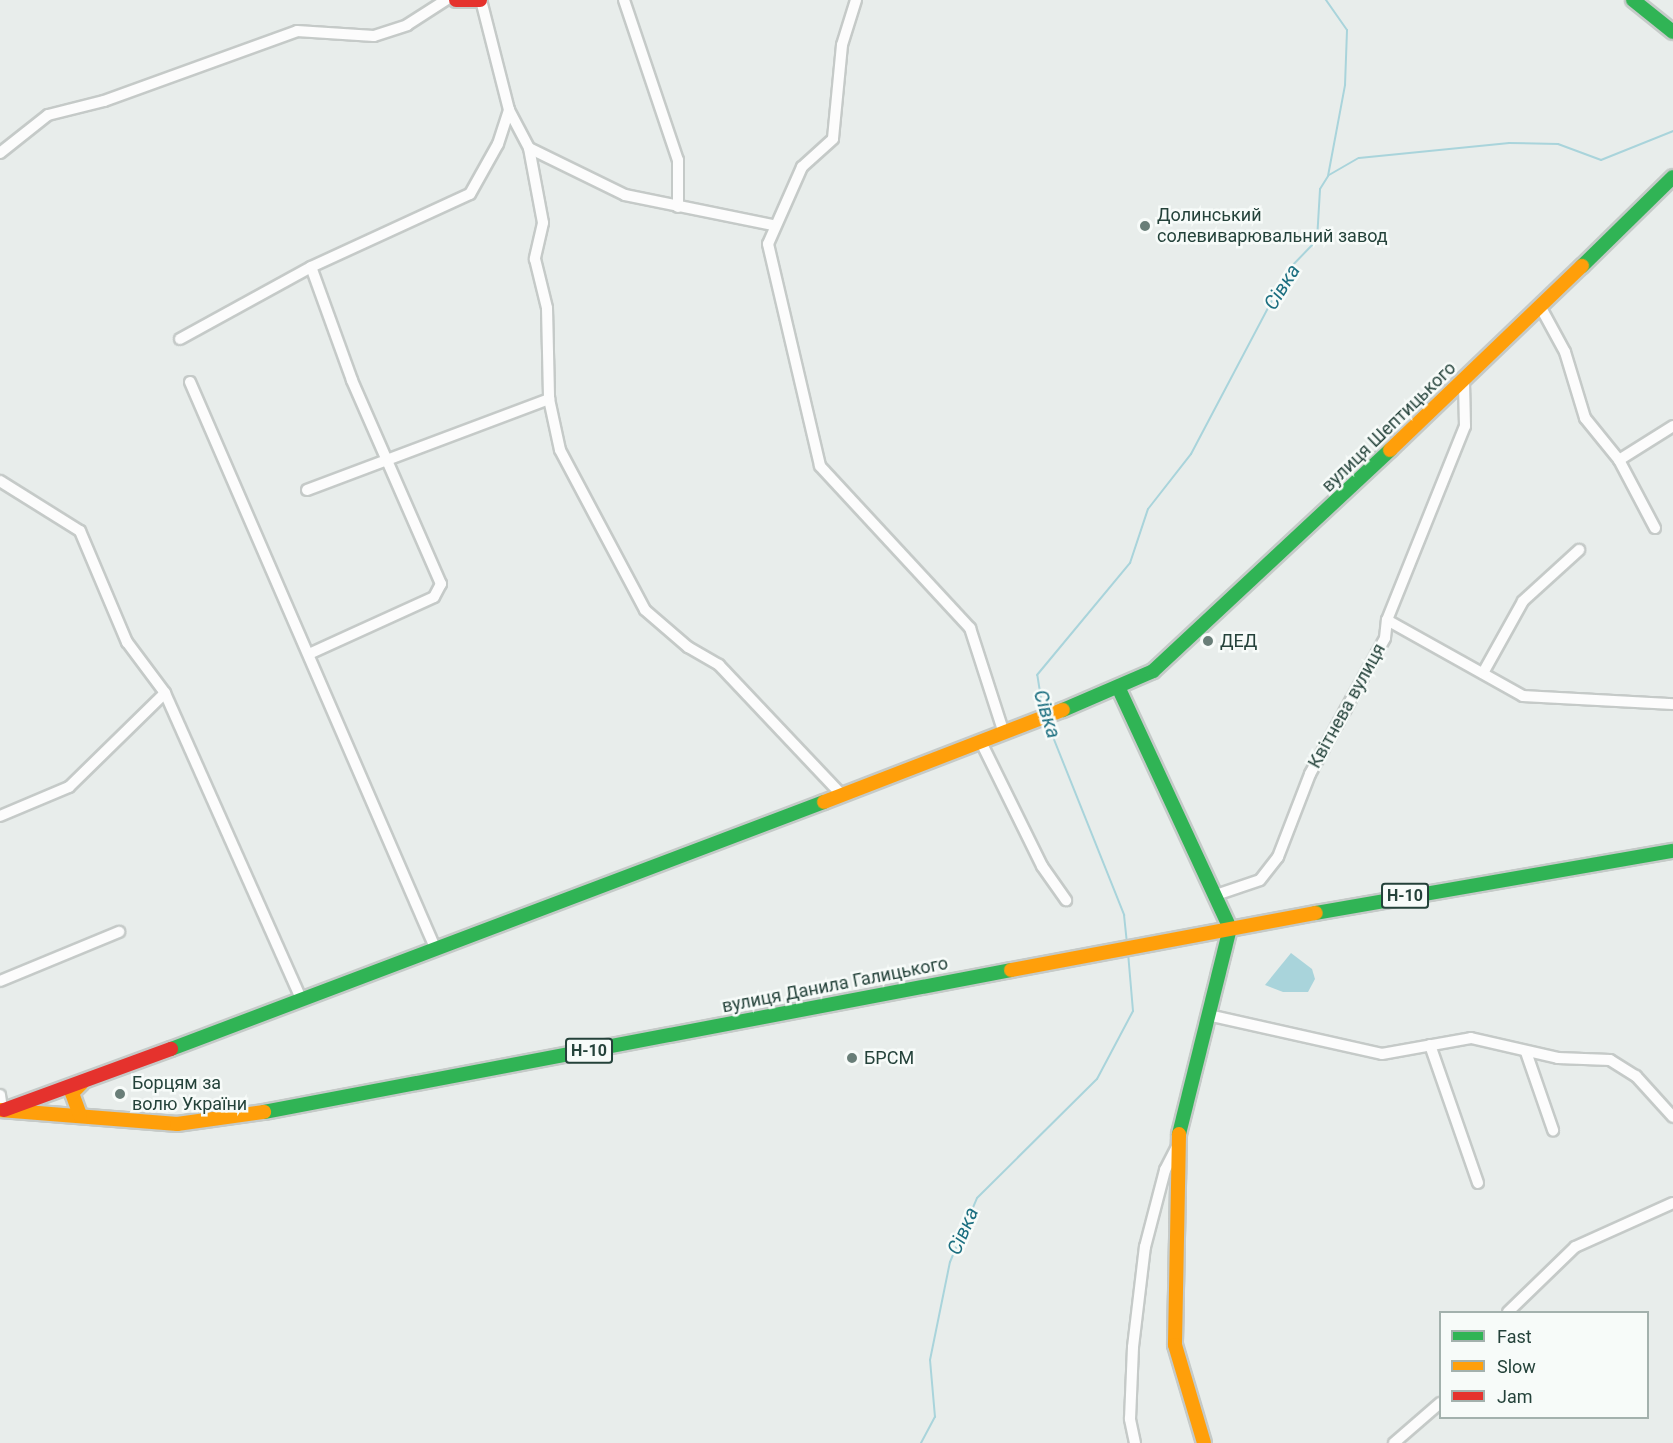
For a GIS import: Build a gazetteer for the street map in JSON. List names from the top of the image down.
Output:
{
  "streets": {
    "street": [
      "вулиця Шептицького",
      "Квітнева вулиця",
      "Н-10",
      "вулиця Данила Галицького"
    ]
  },
  "crossings": [
    ["вулиця Шептицького", "Квітнева вулиця"],
    ["вулиця Шептицького", "вулиця Данила Галицького"]
  ],
  "water": ["Сівка"],
  "places": [
    "Долинський солевиварювальний завод",
    "ДЕД",
    "БРСМ",
    "Борцям за волю України"
  ],
  "legend": ["Fast", "Slow", "Jam"]
}
